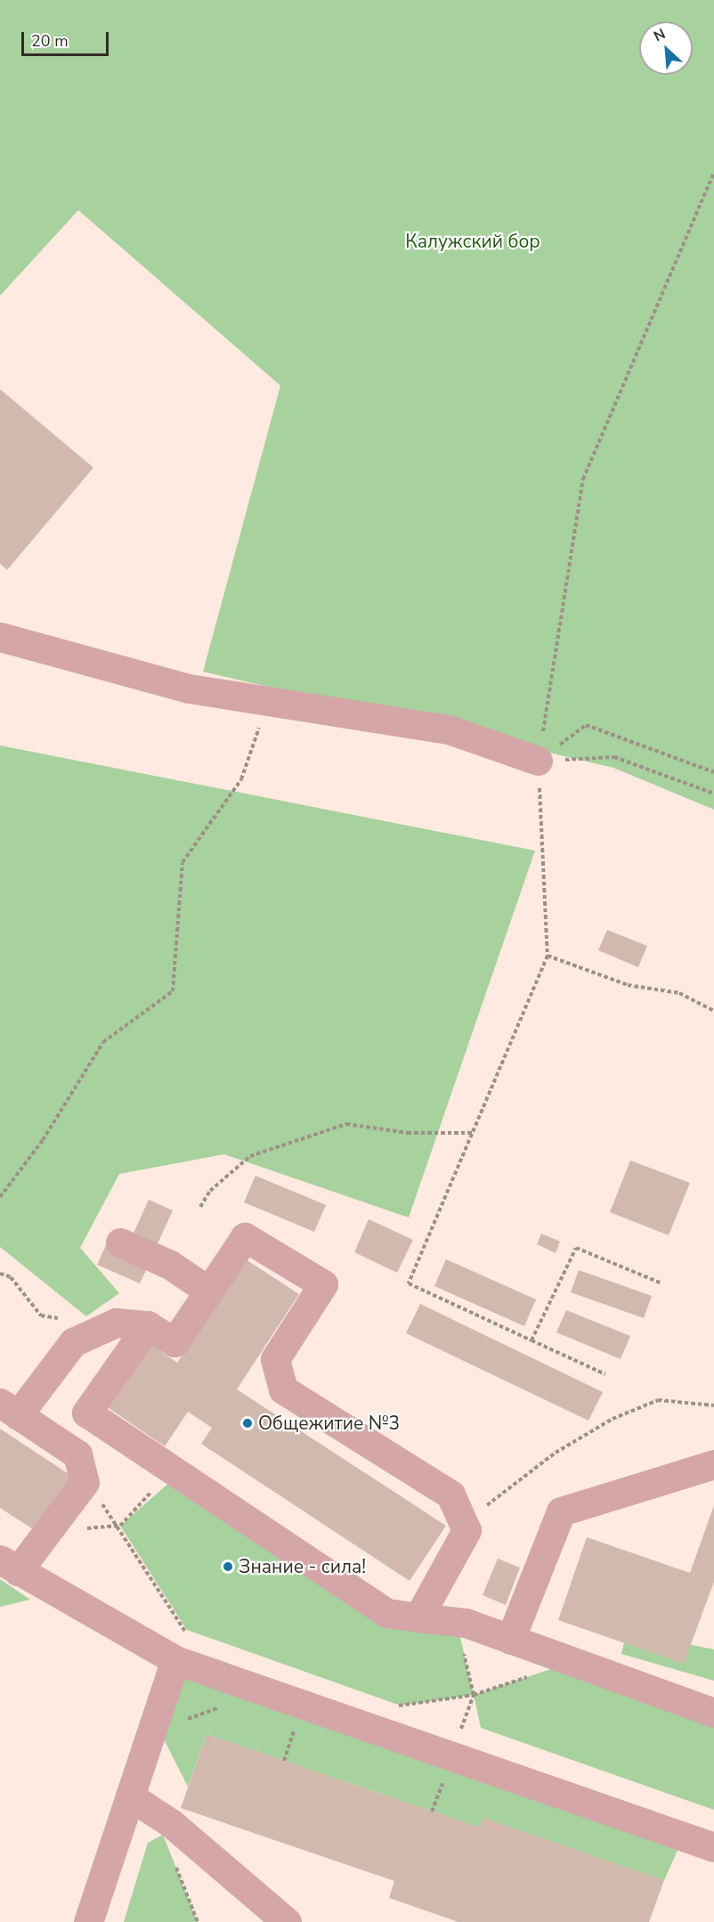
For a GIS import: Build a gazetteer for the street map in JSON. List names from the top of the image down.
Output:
{
  "parks": ["Калужский бор"],
  "places": ["Общежитие №3", "Знание - сила!"],
  "scale_bar": "20 m",
  "north": "top left"
}
